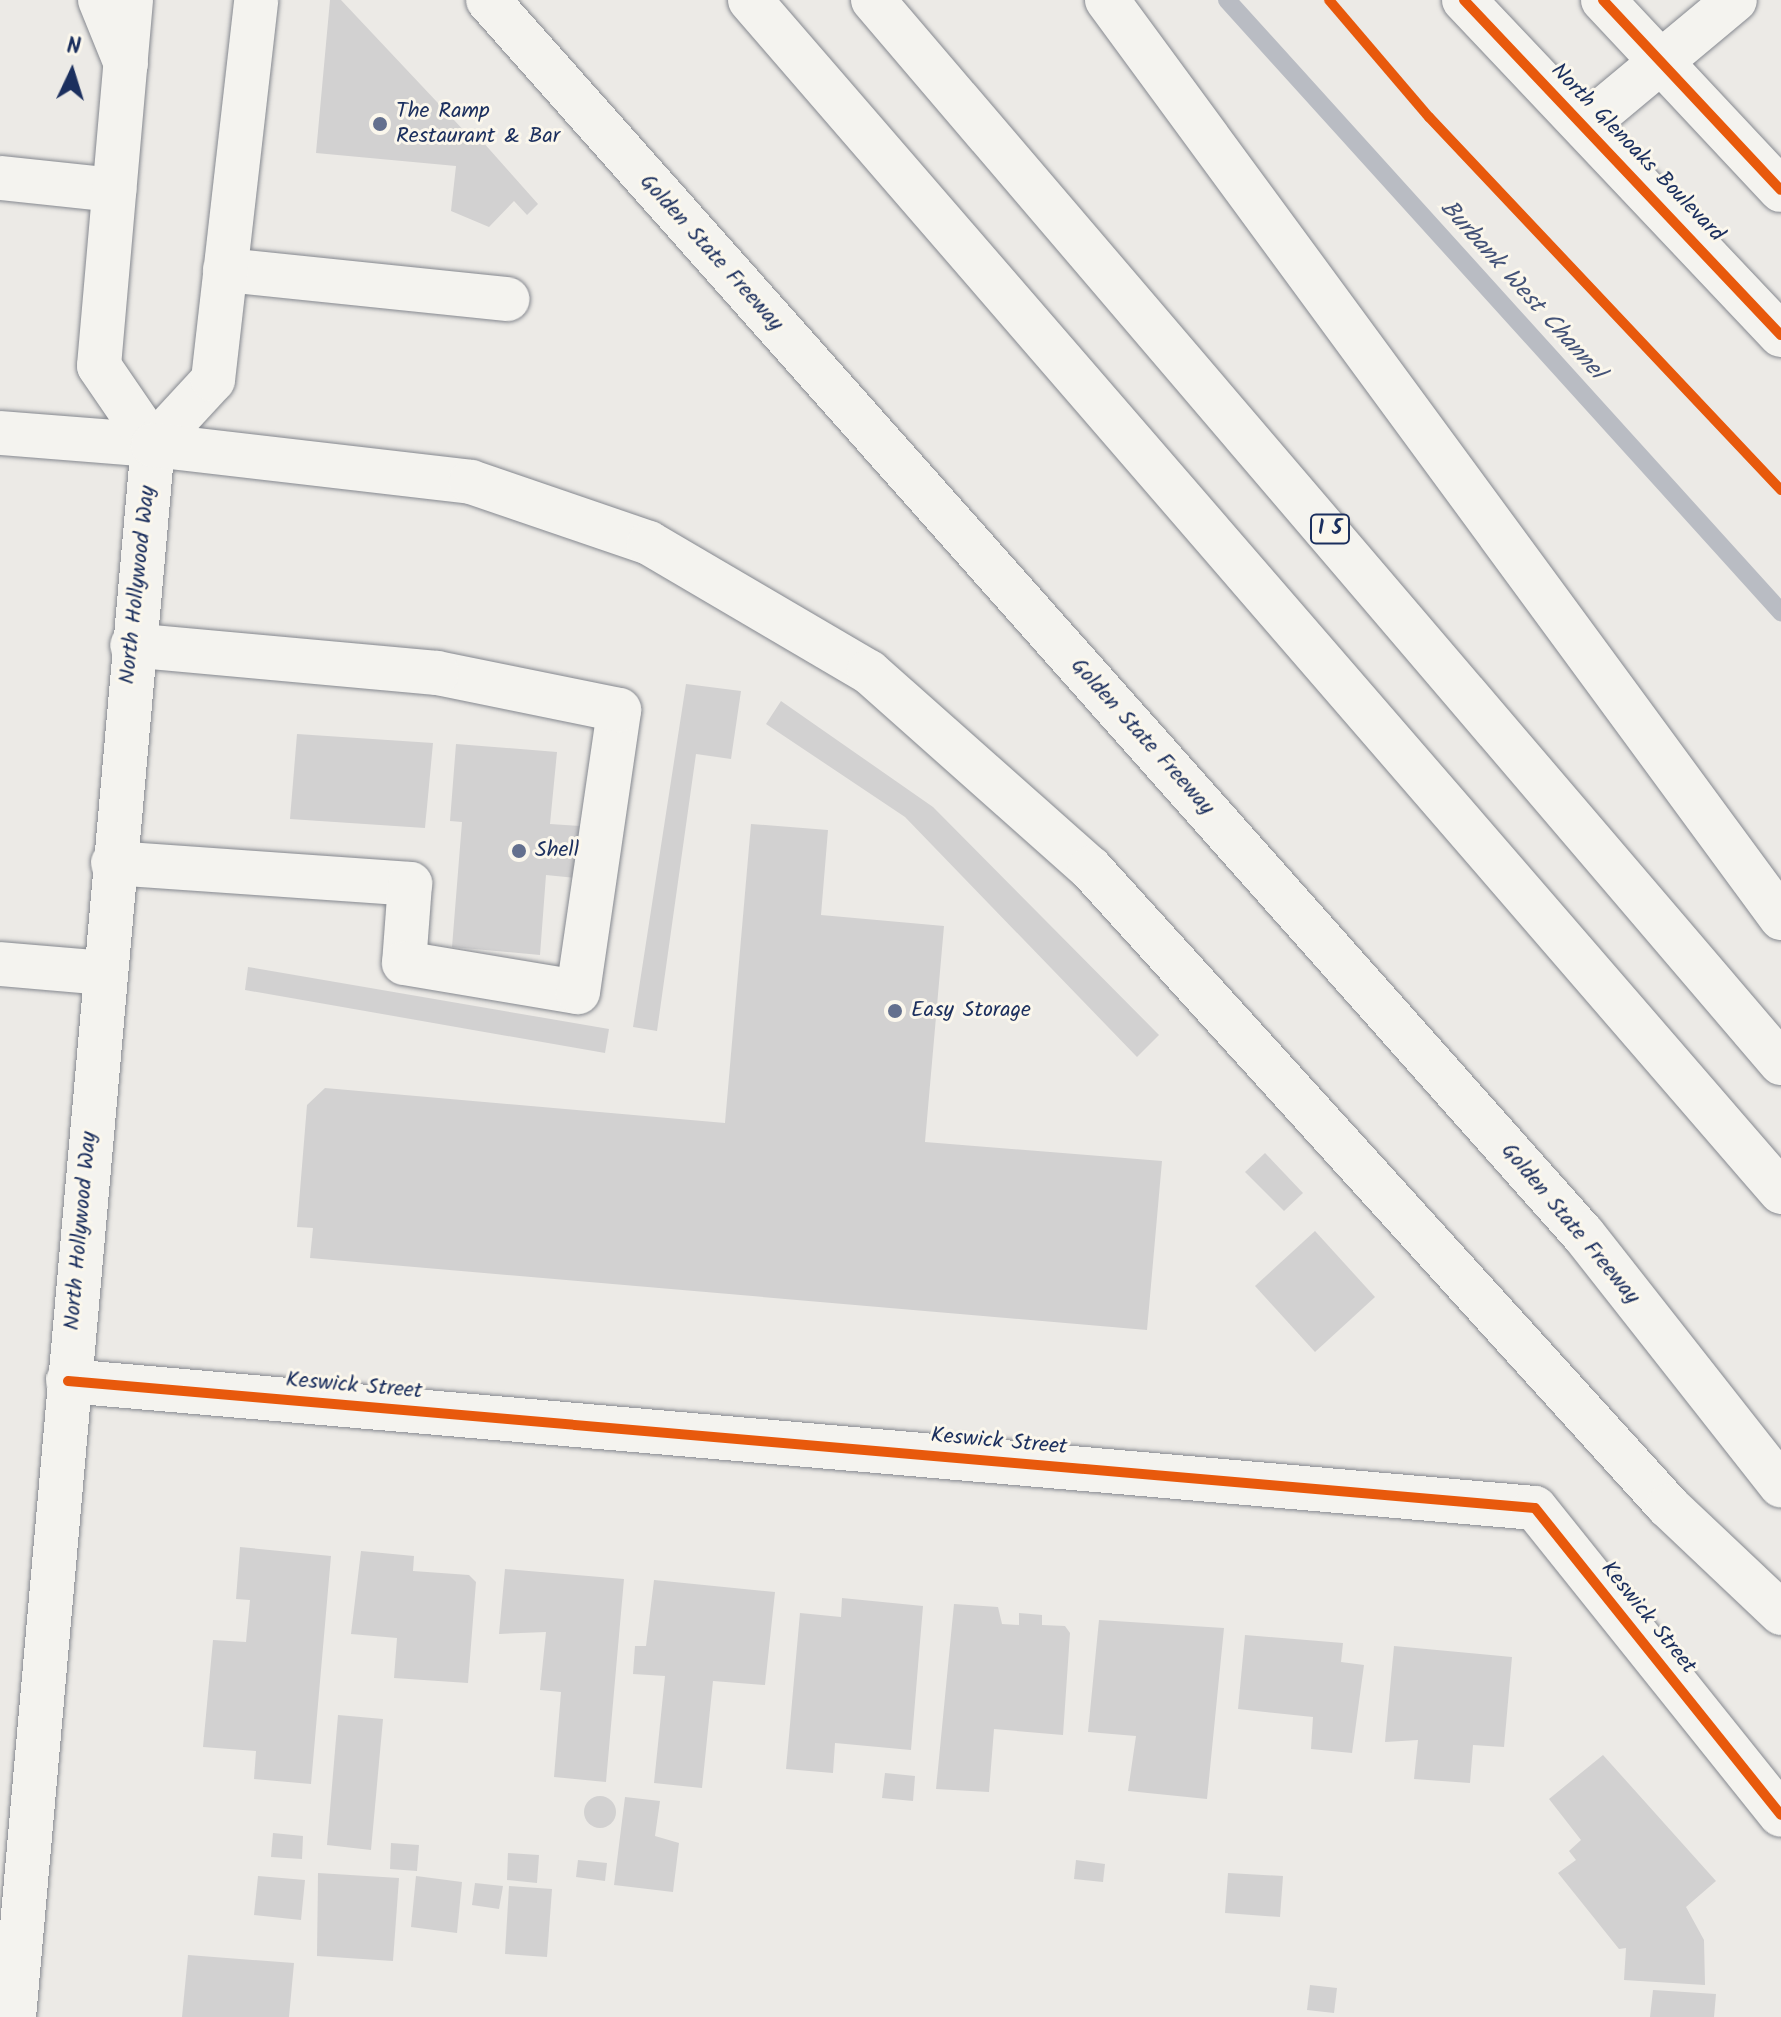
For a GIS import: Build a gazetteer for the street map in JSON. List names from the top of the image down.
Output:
{
  "streets": {
    "main road": [
      "North Glenoaks Boulevard",
      "Golden State Freeway",
      "I 5",
      "North Hollywood Way",
      "Keswick Street"
    ]
  },
  "crossings": [
    ["North Hollywood Way", "Keswick Street"]
  ],
  "water": ["Burbank West Channel"],
  "places": ["The Ramp Restaurant & Bar", "Shell", "Easy Storage"],
  "north": "top"
}
